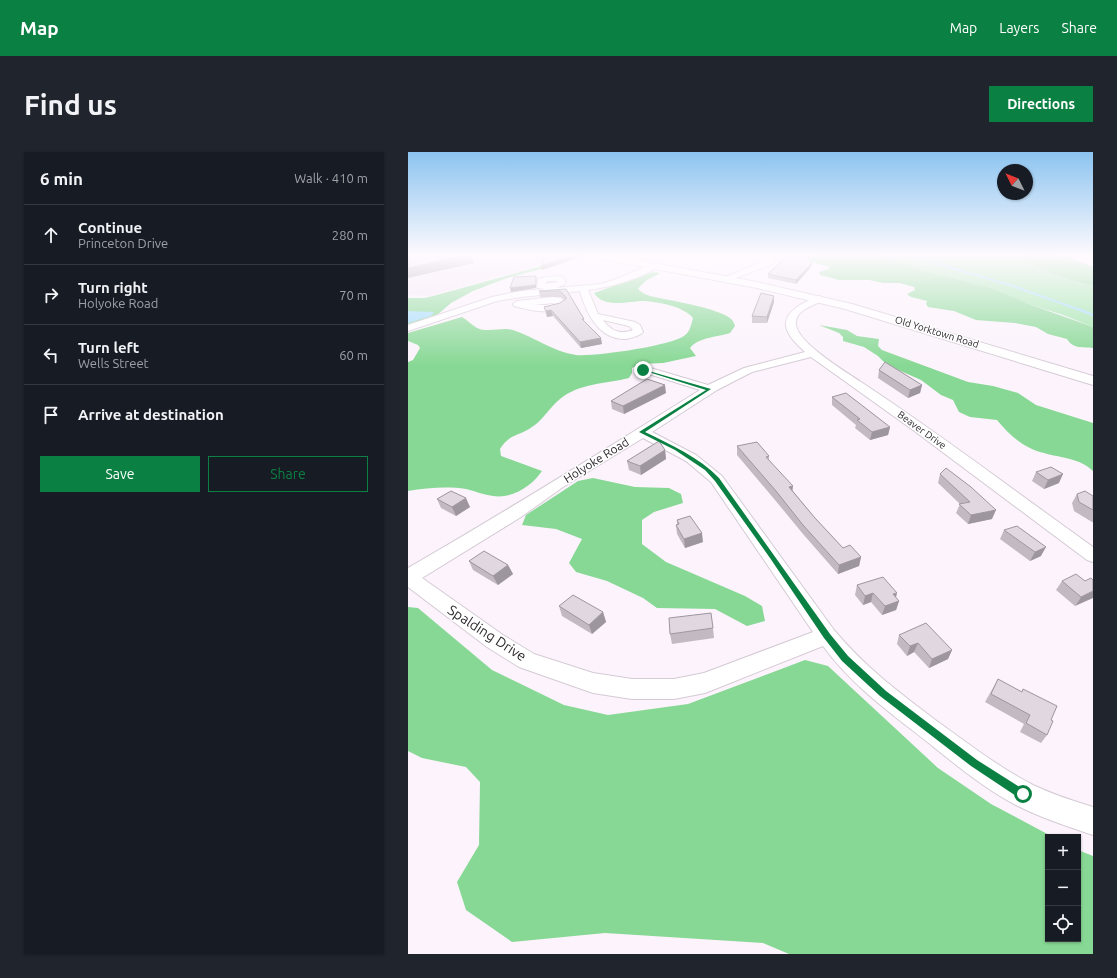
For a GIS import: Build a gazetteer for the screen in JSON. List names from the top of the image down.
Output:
{
  "streets": {
    "main road": ["Old Yorktown Road"],
    "street": ["Beaver Drive", "Holyoke Road", "Spalding Drive"]
  },
  "crossings": [
    ["Old Yorktown Road", "Beaver Drive"],
    ["Beaver Drive", "Holyoke Road"],
    ["Holyoke Road", "Spalding Drive"]
  ],
  "north": "top left",
  "page": {
    "header": "Map",
    "nav": ["Map", "Layers", "Share"],
    "buttons": [
      "Directions",
      ["Save", "Share"]
    ],
    "title": "Find us",
    "heading": ["6 min", "Walk · 410 m"],
    "list": [
      ["Continue", "Princeton Drive", "280 m"],
      ["Turn right", "Holyoke Road", "70 m"],
      ["Turn left", "Wells Street", "60 m"],
      "Arrive at destination"
    ],
    "map_buttons": ["+", "−"]
  }
}
